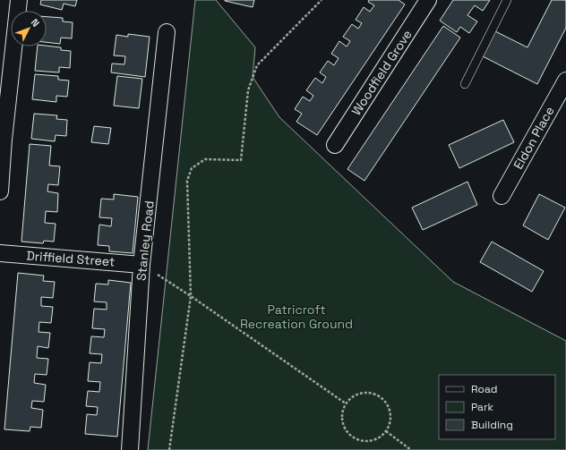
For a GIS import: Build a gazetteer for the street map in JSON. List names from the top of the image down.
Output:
{
  "streets": {
    "street": [
      "Woodfield Grove",
      "Eldon Place",
      "Stanley Road",
      "Driffield Street"
    ]
  },
  "crossings": [
    ["Stanley Road", "Driffield Street"]
  ],
  "parks": ["Patricroft Recreation Ground"],
  "legend": ["Road", "Park", "Building"],
  "north": "top right"
}
